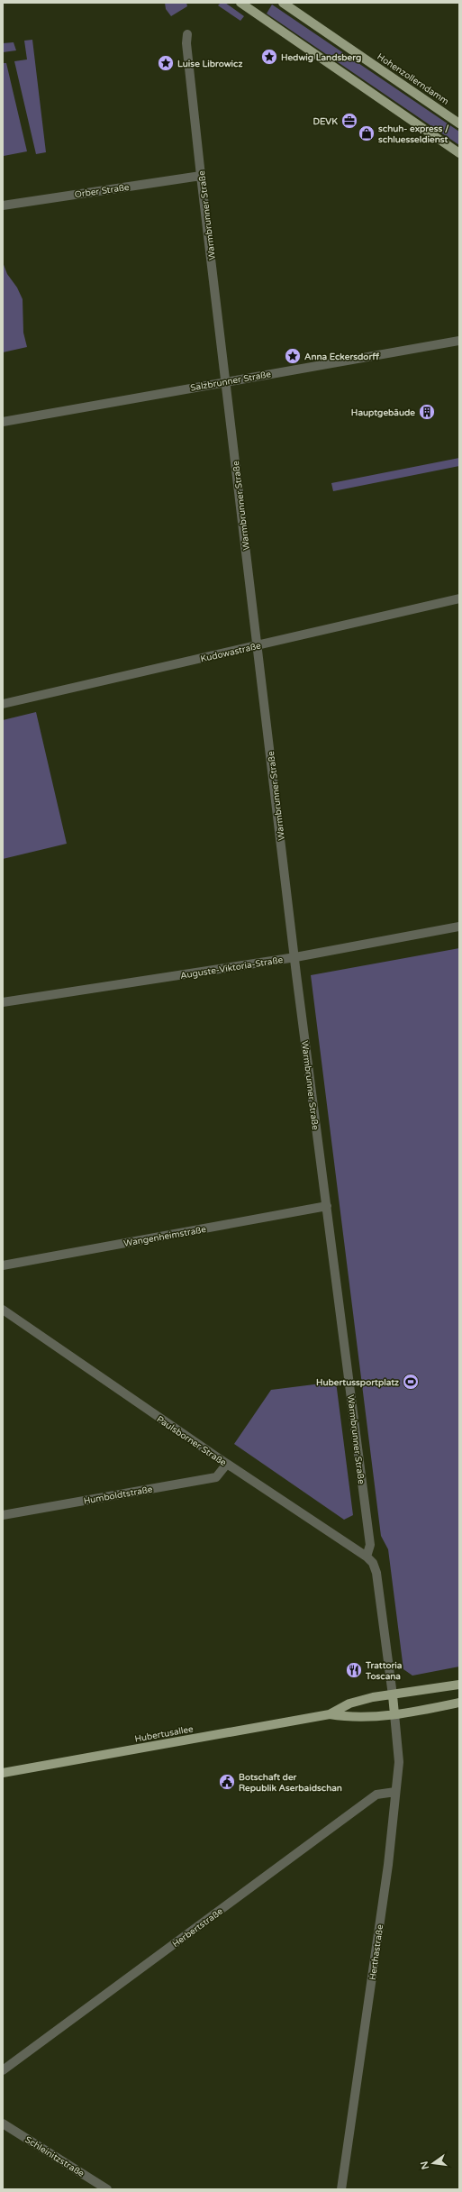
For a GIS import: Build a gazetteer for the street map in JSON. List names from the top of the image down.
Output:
{
  "streets": {
    "main road": ["Hohenzollerndamm", "Hubertusallee"],
    "street": [
      "Orber Straße",
      "Warmbrunner Straße",
      "Salzbrunner Straße",
      "Kudowastraße",
      "Auguste-Viktoria-Straße",
      "Wangenheimstraße",
      "Paulsborner Straße",
      "Humboldtstraße",
      "Herbertstraße",
      "Herthastraße",
      "Schleinitzstraße"
    ]
  },
  "crossings": [
    ["Orber Straße", "Warmbrunner Straße"],
    ["Warmbrunner Straße", "Salzbrunner Straße"],
    ["Warmbrunner Straße", "Kudowastraße"],
    ["Warmbrunner Straße", "Auguste-Viktoria-Straße"],
    ["Warmbrunner Straße", "Wangenheimstraße"],
    ["Warmbrunner Straße", "Paulsborner Straße"],
    ["Paulsborner Straße", "Humboldtstraße"],
    ["Paulsborner Straße", "Hubertusallee"],
    ["Hubertusallee", "Herthastraße"],
    ["Herbertstraße", "Herthastraße"]
  ],
  "places": {
    "place": ["Hedwig Landsberg", "Luise Librowicz", "Anna Eckersdorff"],
    "office": ["DEVK"],
    "shop": ["schuh- express / schluesseldienst"],
    "building": ["Hauptgebäude"],
    "sports": ["Hubertussportplatz"],
    "restaurant": ["Trattoria Toscana"],
    "public building": ["Botschaft der Republik Aserbaidschan"]
  },
  "north": "left"
}
